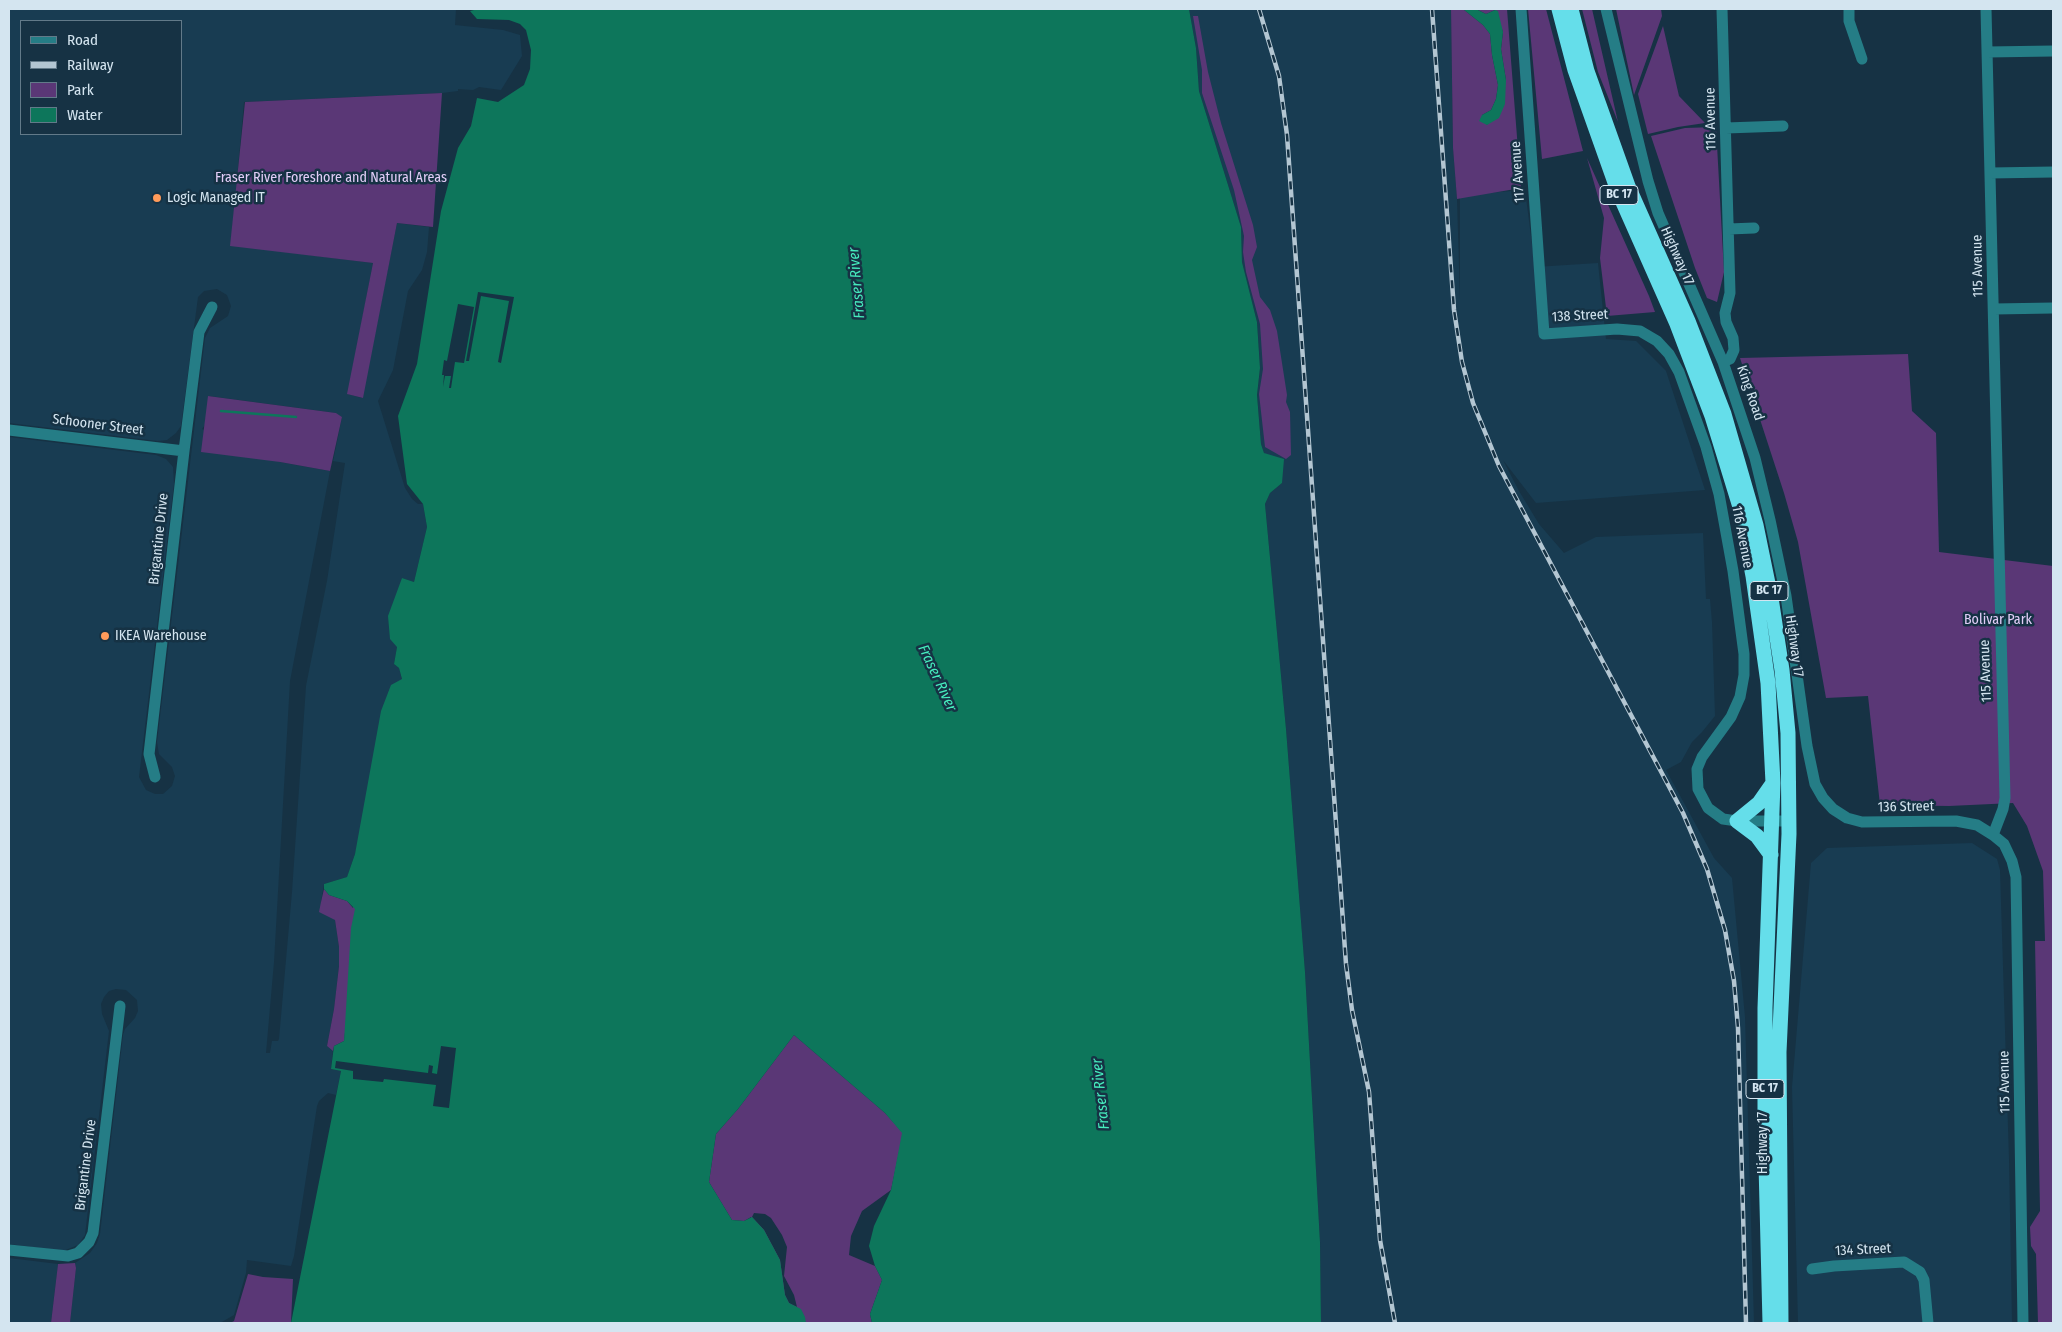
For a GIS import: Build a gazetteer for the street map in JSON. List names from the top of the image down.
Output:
{
  "streets": {
    "highway": ["BC 17", "Highway 17"],
    "street": [
      "116 Avenue",
      "117 Avenue",
      "115 Avenue",
      "138 Street",
      "King Road",
      "Schooner Street",
      "Brigantine Drive",
      "136 Street",
      "134 Street"
    ]
  },
  "crossings": [
    ["116 Avenue", "138 Street"],
    ["116 Avenue", "King Road"],
    ["117 Avenue", "138 Street"],
    ["115 Avenue", "136 Street"],
    ["King Road", "136 Street"],
    ["Schooner Street", "Brigantine Drive"]
  ],
  "water": ["Fraser River"],
  "parks": ["Fraser River Foreshore and Natural Areas", "Bolivar Park"],
  "places": ["Logic Managed IT", "IKEA Warehouse"],
  "legend": [
    "Road",
    "Railway",
    "Park",
    "Water"
  ]
}
